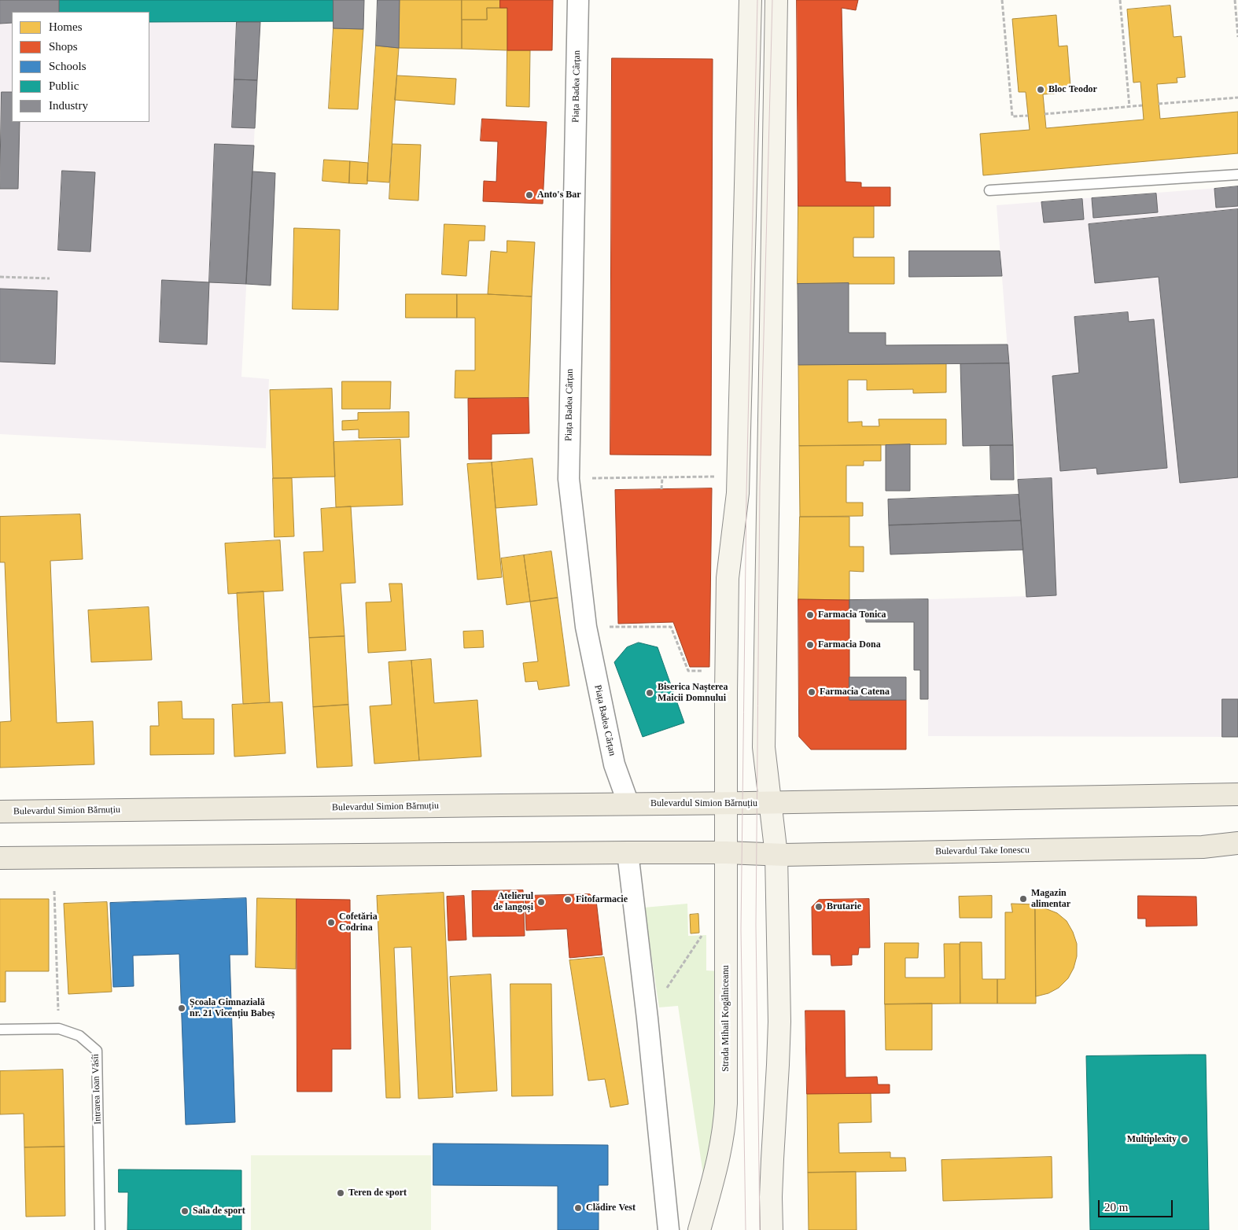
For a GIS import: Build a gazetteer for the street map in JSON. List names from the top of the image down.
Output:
{
  "streets": {
    "main road": ["Bulevardul Simion Bărnuțiu", "Bulevardul Take Ionescu"],
    "street": ["Piața Badea Cârțan", "Strada Mihail Kogălniceanu"],
    "lane": ["Intrarea Ioan Văsîi"]
  },
  "crossings": [
    ["Piața Badea Cârțan", "Bulevardul Simion Bărnuțiu"],
    ["Bulevardul Simion Bărnuțiu", "Strada Mihail Kogălniceanu"],
    ["Bulevardul Take Ionescu", "Strada Mihail Kogălniceanu"]
  ],
  "places": [
    "Bloc Teodor",
    "Anto's Bar",
    "Farmacia Tonica",
    "Farmacia Dona",
    "Farmacia Catena",
    "Biserica Nașterea Maicii Domnului",
    "Magazin alimentar",
    "Fitofarmacie",
    "Atelierul de langoși",
    "Brutarie",
    "Cofetăria Codrina",
    "Școala Gimnazială nr. 21 Vicențiu Babeș",
    "Multiplexity",
    "Teren de sport",
    "Clădire Vest",
    "Sala de sport"
  ],
  "legend": [
    "Homes",
    "Shops",
    "Schools",
    "Public",
    "Industry"
  ],
  "scale_bar": "20 m"
}
